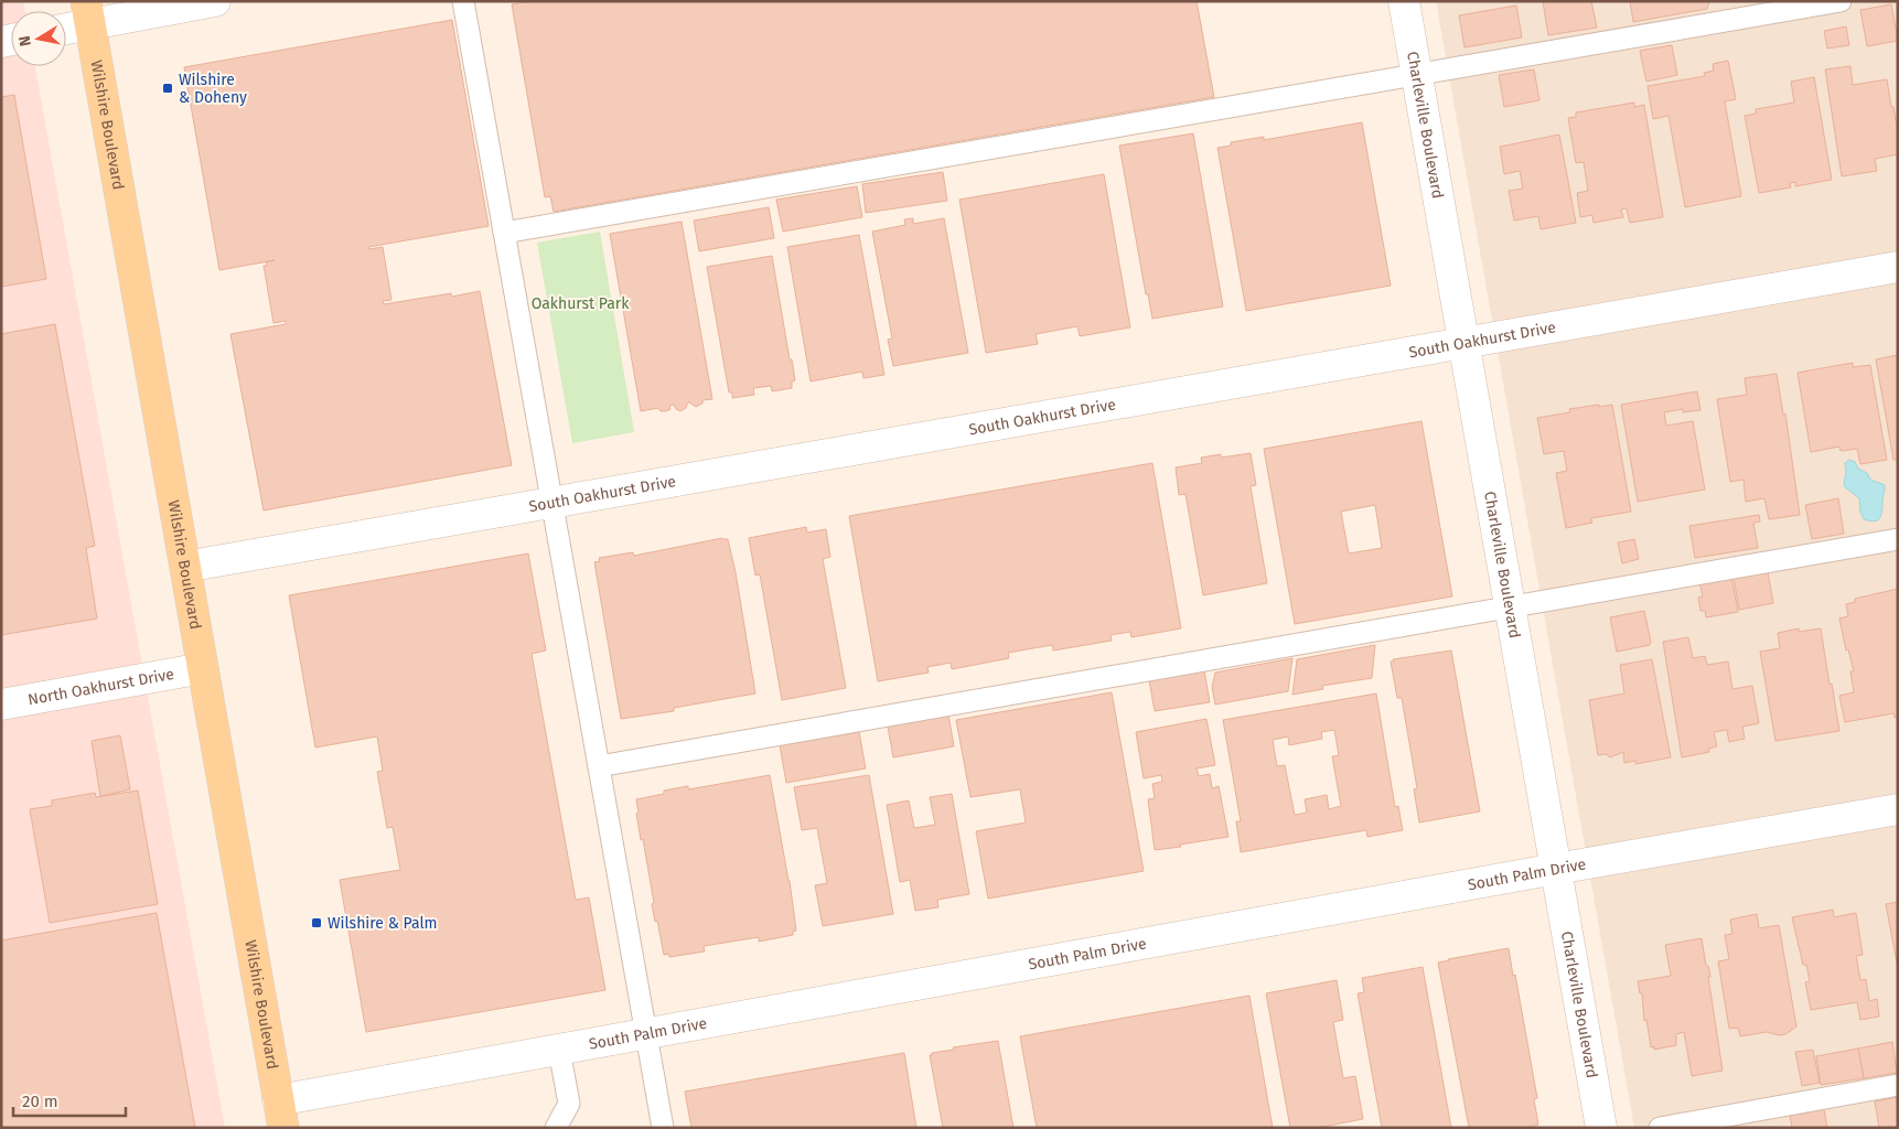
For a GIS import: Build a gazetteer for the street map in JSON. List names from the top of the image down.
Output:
{
  "streets": {
    "main road": ["Wilshire Boulevard"],
    "street": [
      "Charleville Boulevard",
      "South Oakhurst Drive",
      "North Oakhurst Drive",
      "South Palm Drive"
    ]
  },
  "crossings": [
    ["Wilshire Boulevard", "South Oakhurst Drive"],
    ["Wilshire Boulevard", "North Oakhurst Drive"],
    ["Wilshire Boulevard", "South Palm Drive"],
    ["Charleville Boulevard", "South Oakhurst Drive"],
    ["Charleville Boulevard", "South Palm Drive"]
  ],
  "parks": ["Oakhurst Park"],
  "places": {
    "transit": ["Wilshire & Doheny", "Wilshire & Palm"]
  },
  "scale_bar": "20 m",
  "north": "left"
}
